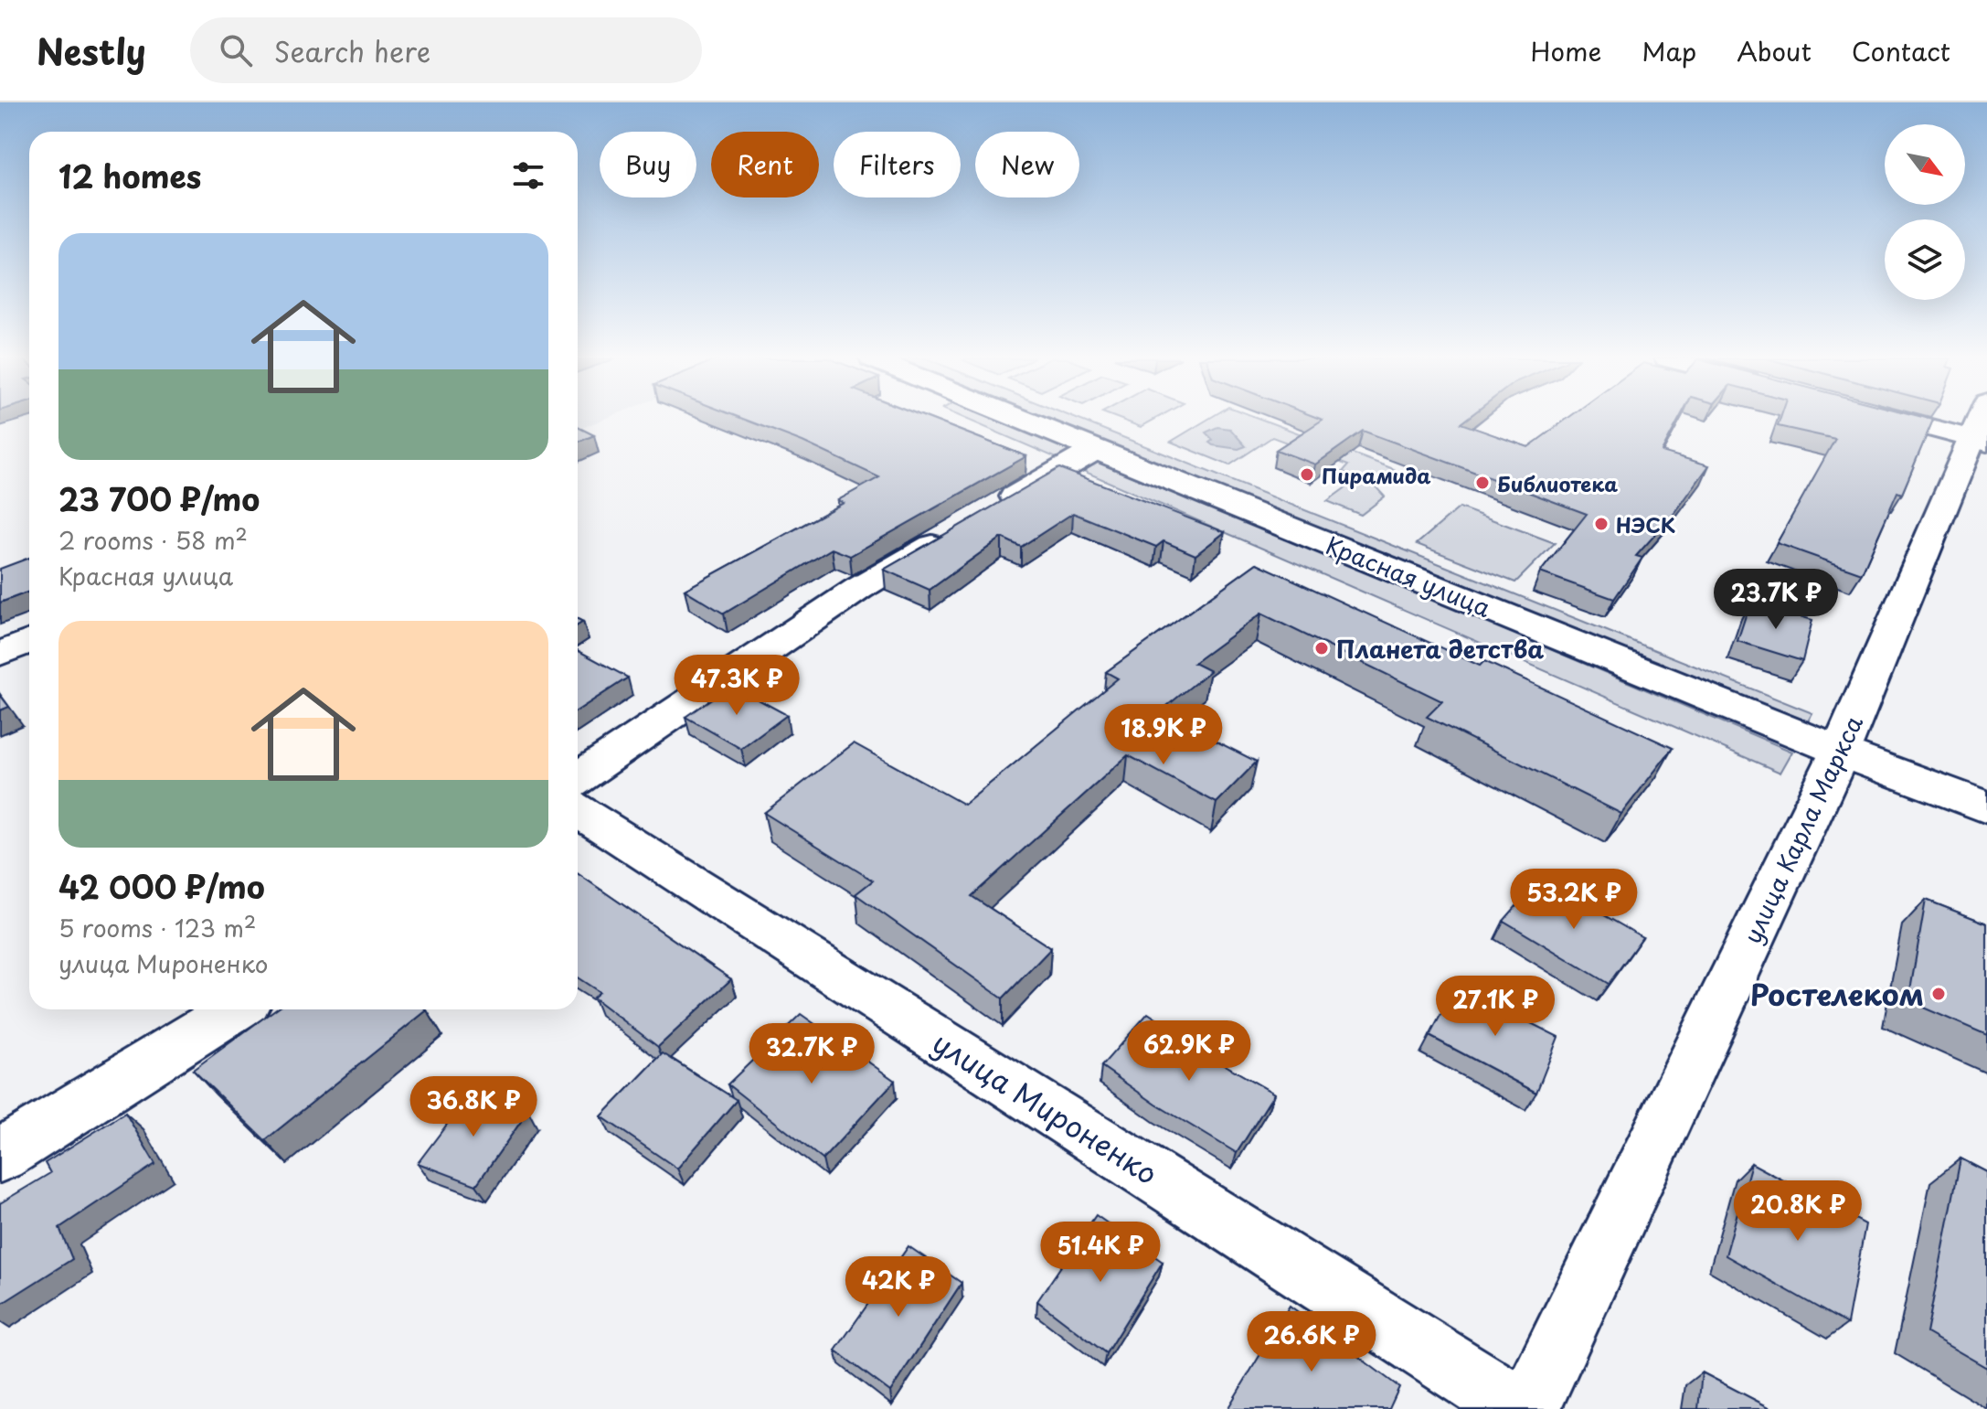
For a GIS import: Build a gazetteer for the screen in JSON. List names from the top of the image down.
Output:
{
  "streets": {
    "main road": ["Красная улица", "улица Карла Маркса", "улица Мироненко"]
  },
  "crossings": [
    ["Красная улица", "улица Карла Маркса"]
  ],
  "places": [
    "Пирамида",
    "Библиотека",
    "НЭСК",
    "Планета детства",
    "Ростелеком"
  ],
  "north": "bottom right",
  "page": {
    "header": "Nestly",
    "search": "Search here",
    "nav": [
      "Home",
      "Map",
      "About",
      "Contact"
    ],
    "chip": [
      "Buy",
      "Rent",
      "Filters",
      "New"
    ],
    "heading": "12 homes",
    "list": [
      {
        "name": "23 700 ₽/mo",
        "note": "2 rooms · 58 m² · Красная улица"
      },
      {
        "name": "42 000 ₽/mo",
        "note": "5 rooms · 123 m² · улица Мироненко"
      }
    ],
    "price": [
      "23.7K ₽",
      "47.3K ₽",
      "18.9K ₽",
      "53.2K ₽",
      "27.1K ₽",
      "62.9K ₽",
      "32.7K ₽",
      "36.8K ₽",
      "20.8K ₽",
      "51.4K ₽",
      "42K ₽",
      "26.6K ₽"
    ]
  }
}
